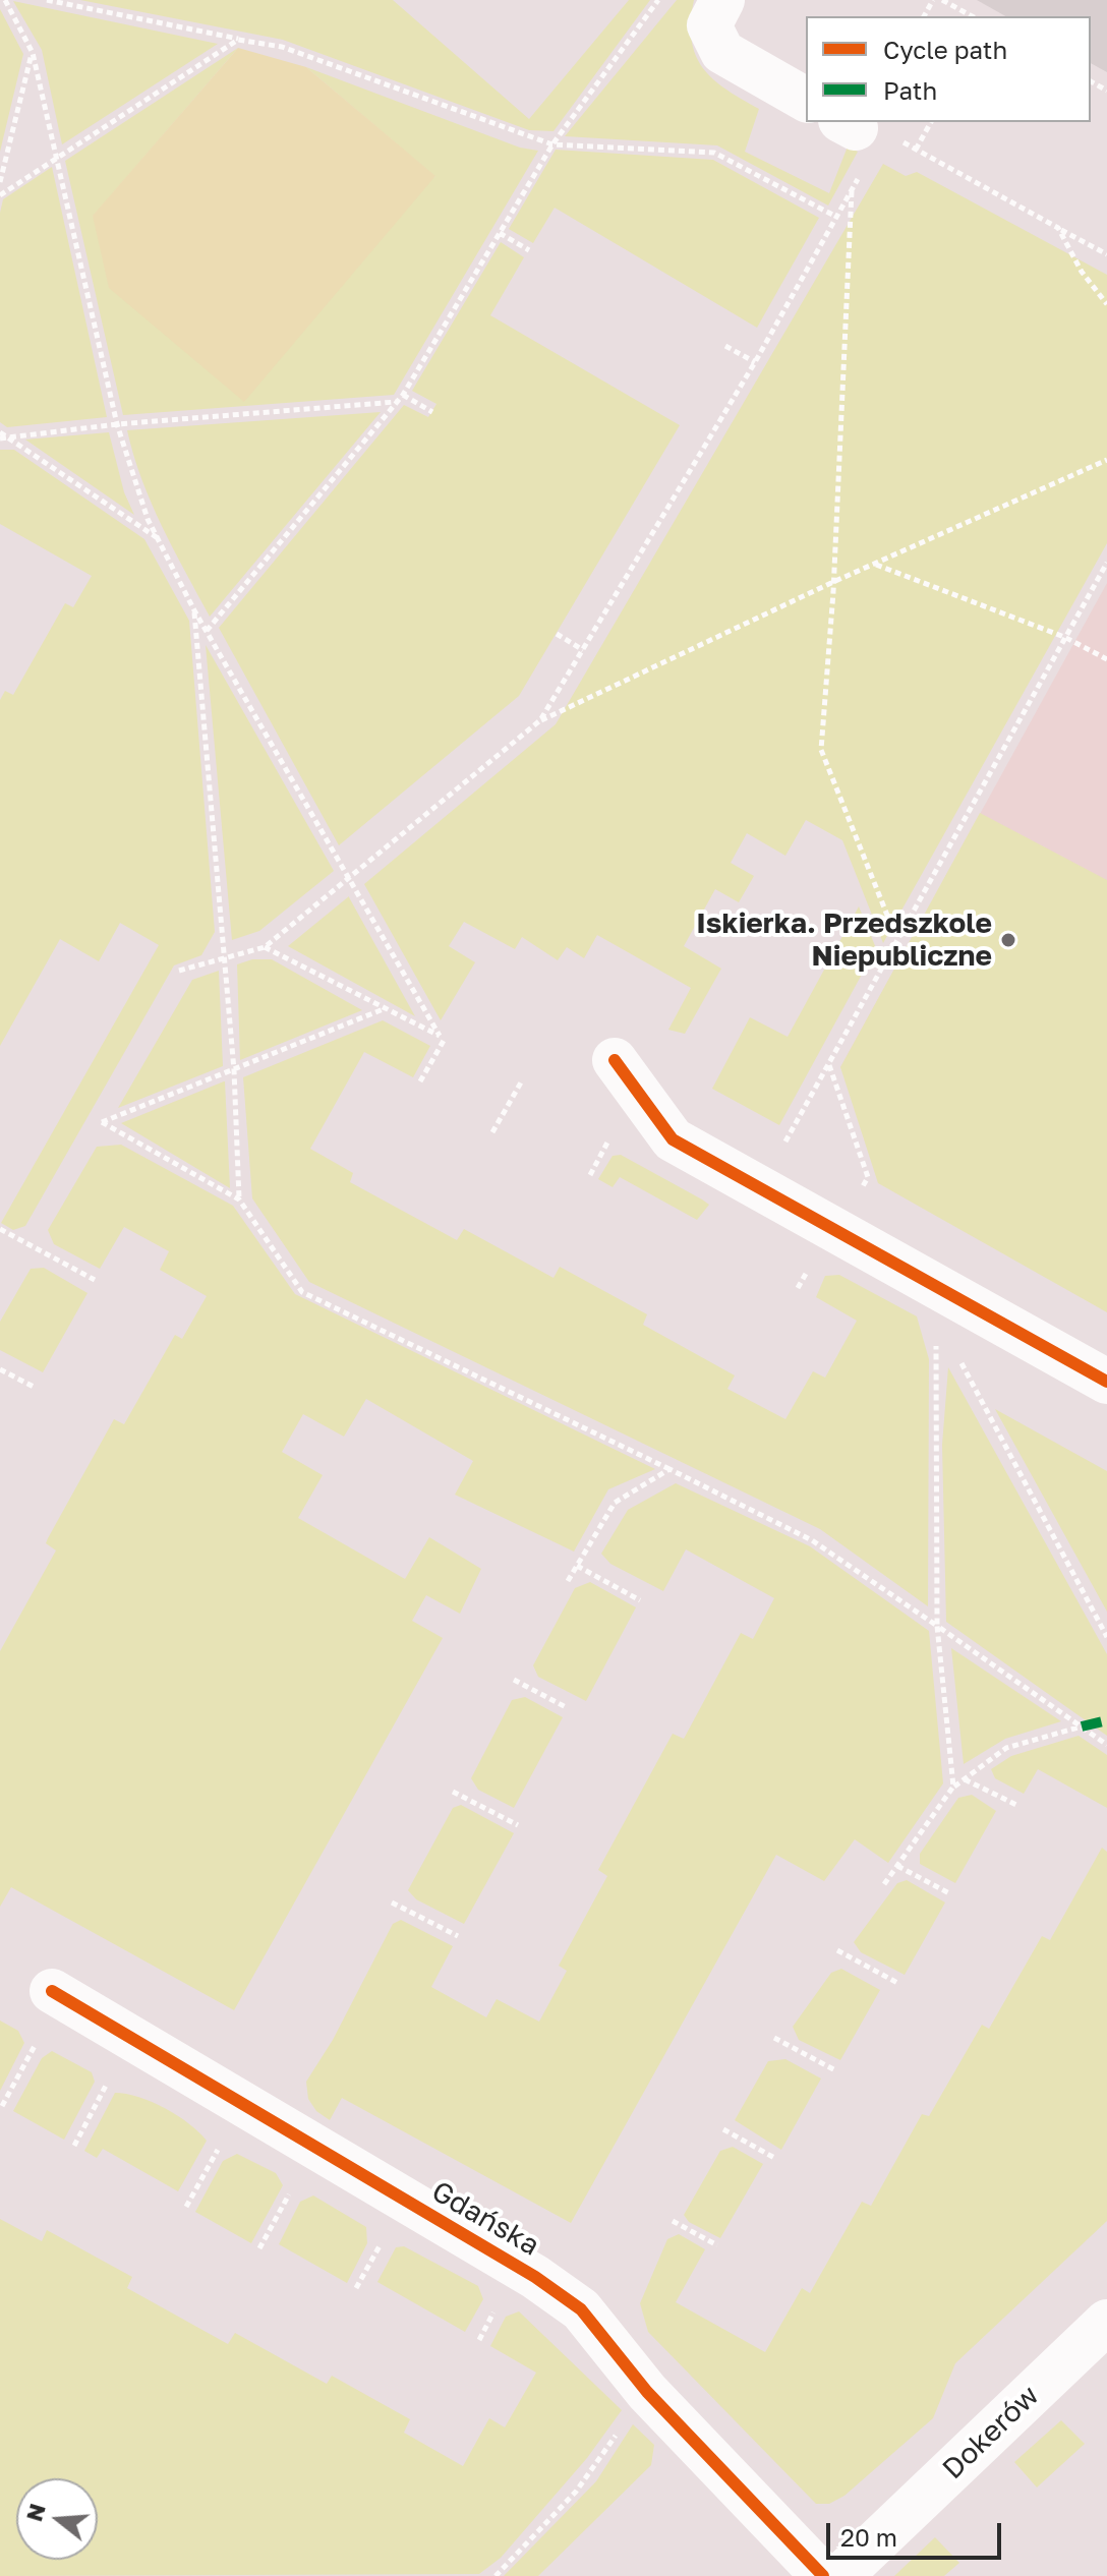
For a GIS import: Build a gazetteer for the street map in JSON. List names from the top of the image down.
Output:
{
  "streets": {
    "street": ["Gdańska", "Dokerów"]
  },
  "places": ["Iskierka. Przedszkole Niepubliczne"],
  "legend": ["Cycle path", "Path"],
  "scale_bar": "20 m",
  "north": "left"
}
